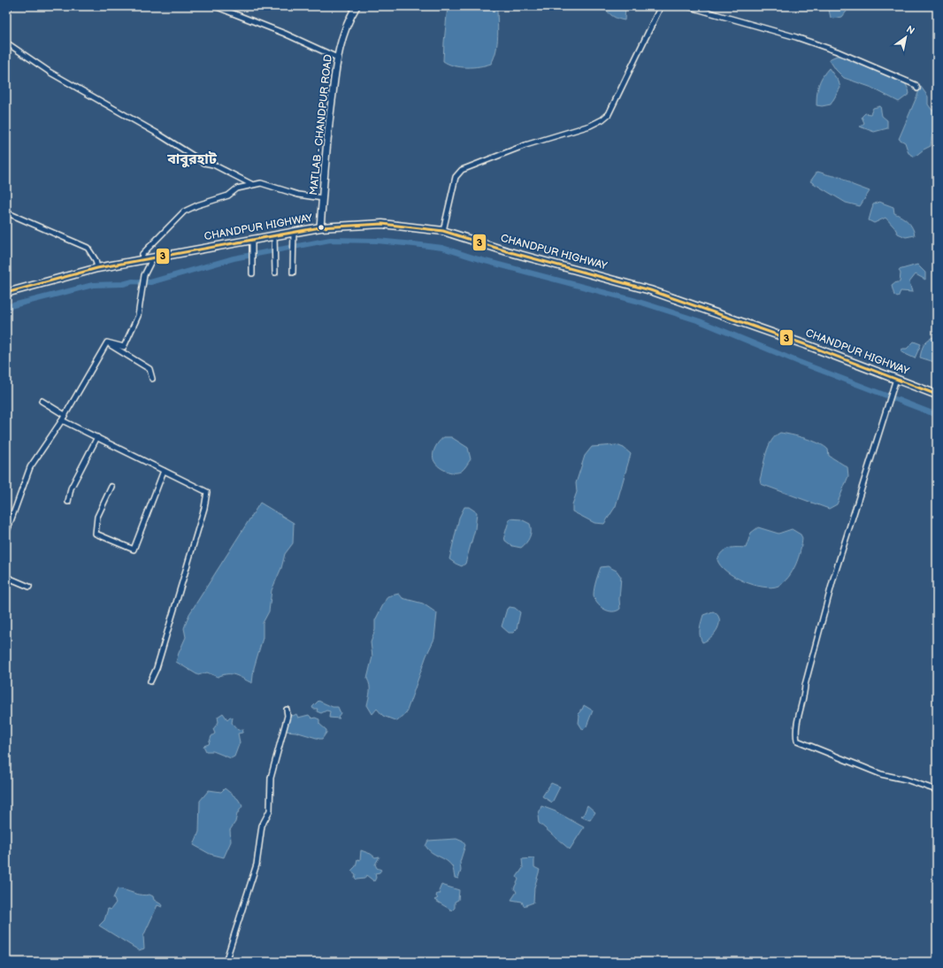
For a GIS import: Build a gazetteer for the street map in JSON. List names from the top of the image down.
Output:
{
  "streets": {
    "main road": ["MATLAB - CHANDPUR ROAD", "CHANDPUR HIGHWAY"]
  },
  "crossings": [
    ["MATLAB - CHANDPUR ROAD", "CHANDPUR HIGHWAY"]
  ],
  "districts": ["বাবুরহাট"],
  "lines": ["transit line 3"],
  "north": "top right"
}
